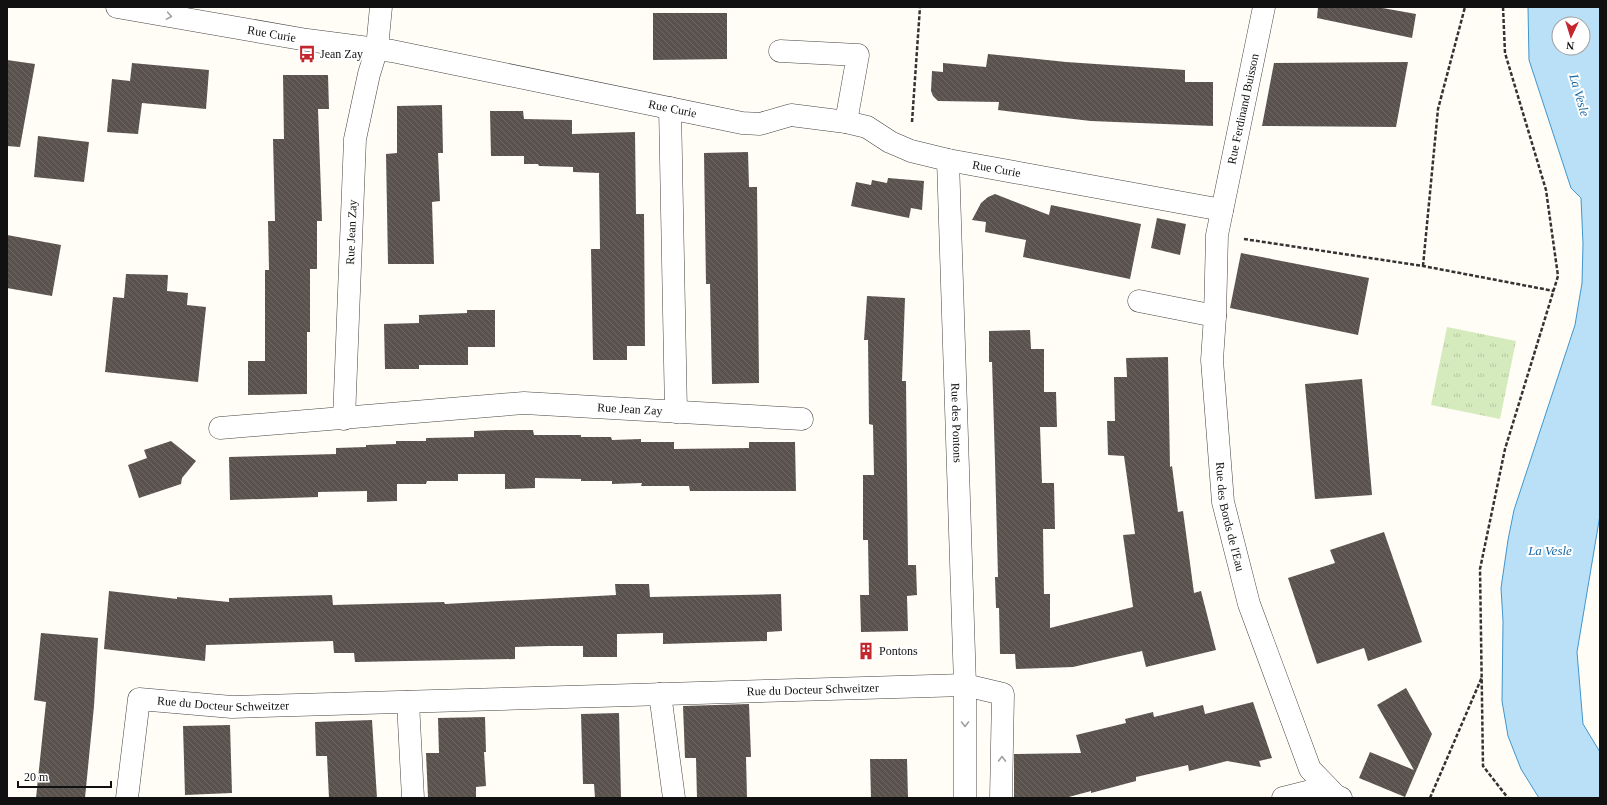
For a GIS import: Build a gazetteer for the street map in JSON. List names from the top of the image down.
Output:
{
  "streets": {
    "street": [
      "Rue Curie",
      "Rue Ferdinand Buisson",
      "Rue Jean Zay",
      "Rue des Pontons",
      "Rue des Bords de l'Eau",
      "Rue du Docteur Schweitzer"
    ]
  },
  "crossings": [
    ["Rue Curie", "Rue Ferdinand Buisson"],
    ["Rue Curie", "Rue Jean Zay"],
    ["Rue Curie", "Rue des Pontons"],
    ["Rue Curie", "Rue des Bords de l'Eau"],
    ["Rue Ferdinand Buisson", "Rue des Bords de l'Eau"],
    ["Rue des Pontons", "Rue du Docteur Schweitzer"]
  ],
  "water": ["La Vesle"],
  "places": {
    "bus stop": ["Jean Zay"],
    "building": ["Pontons"]
  },
  "scale_bar": "20 m",
  "north": "bottom"
}
